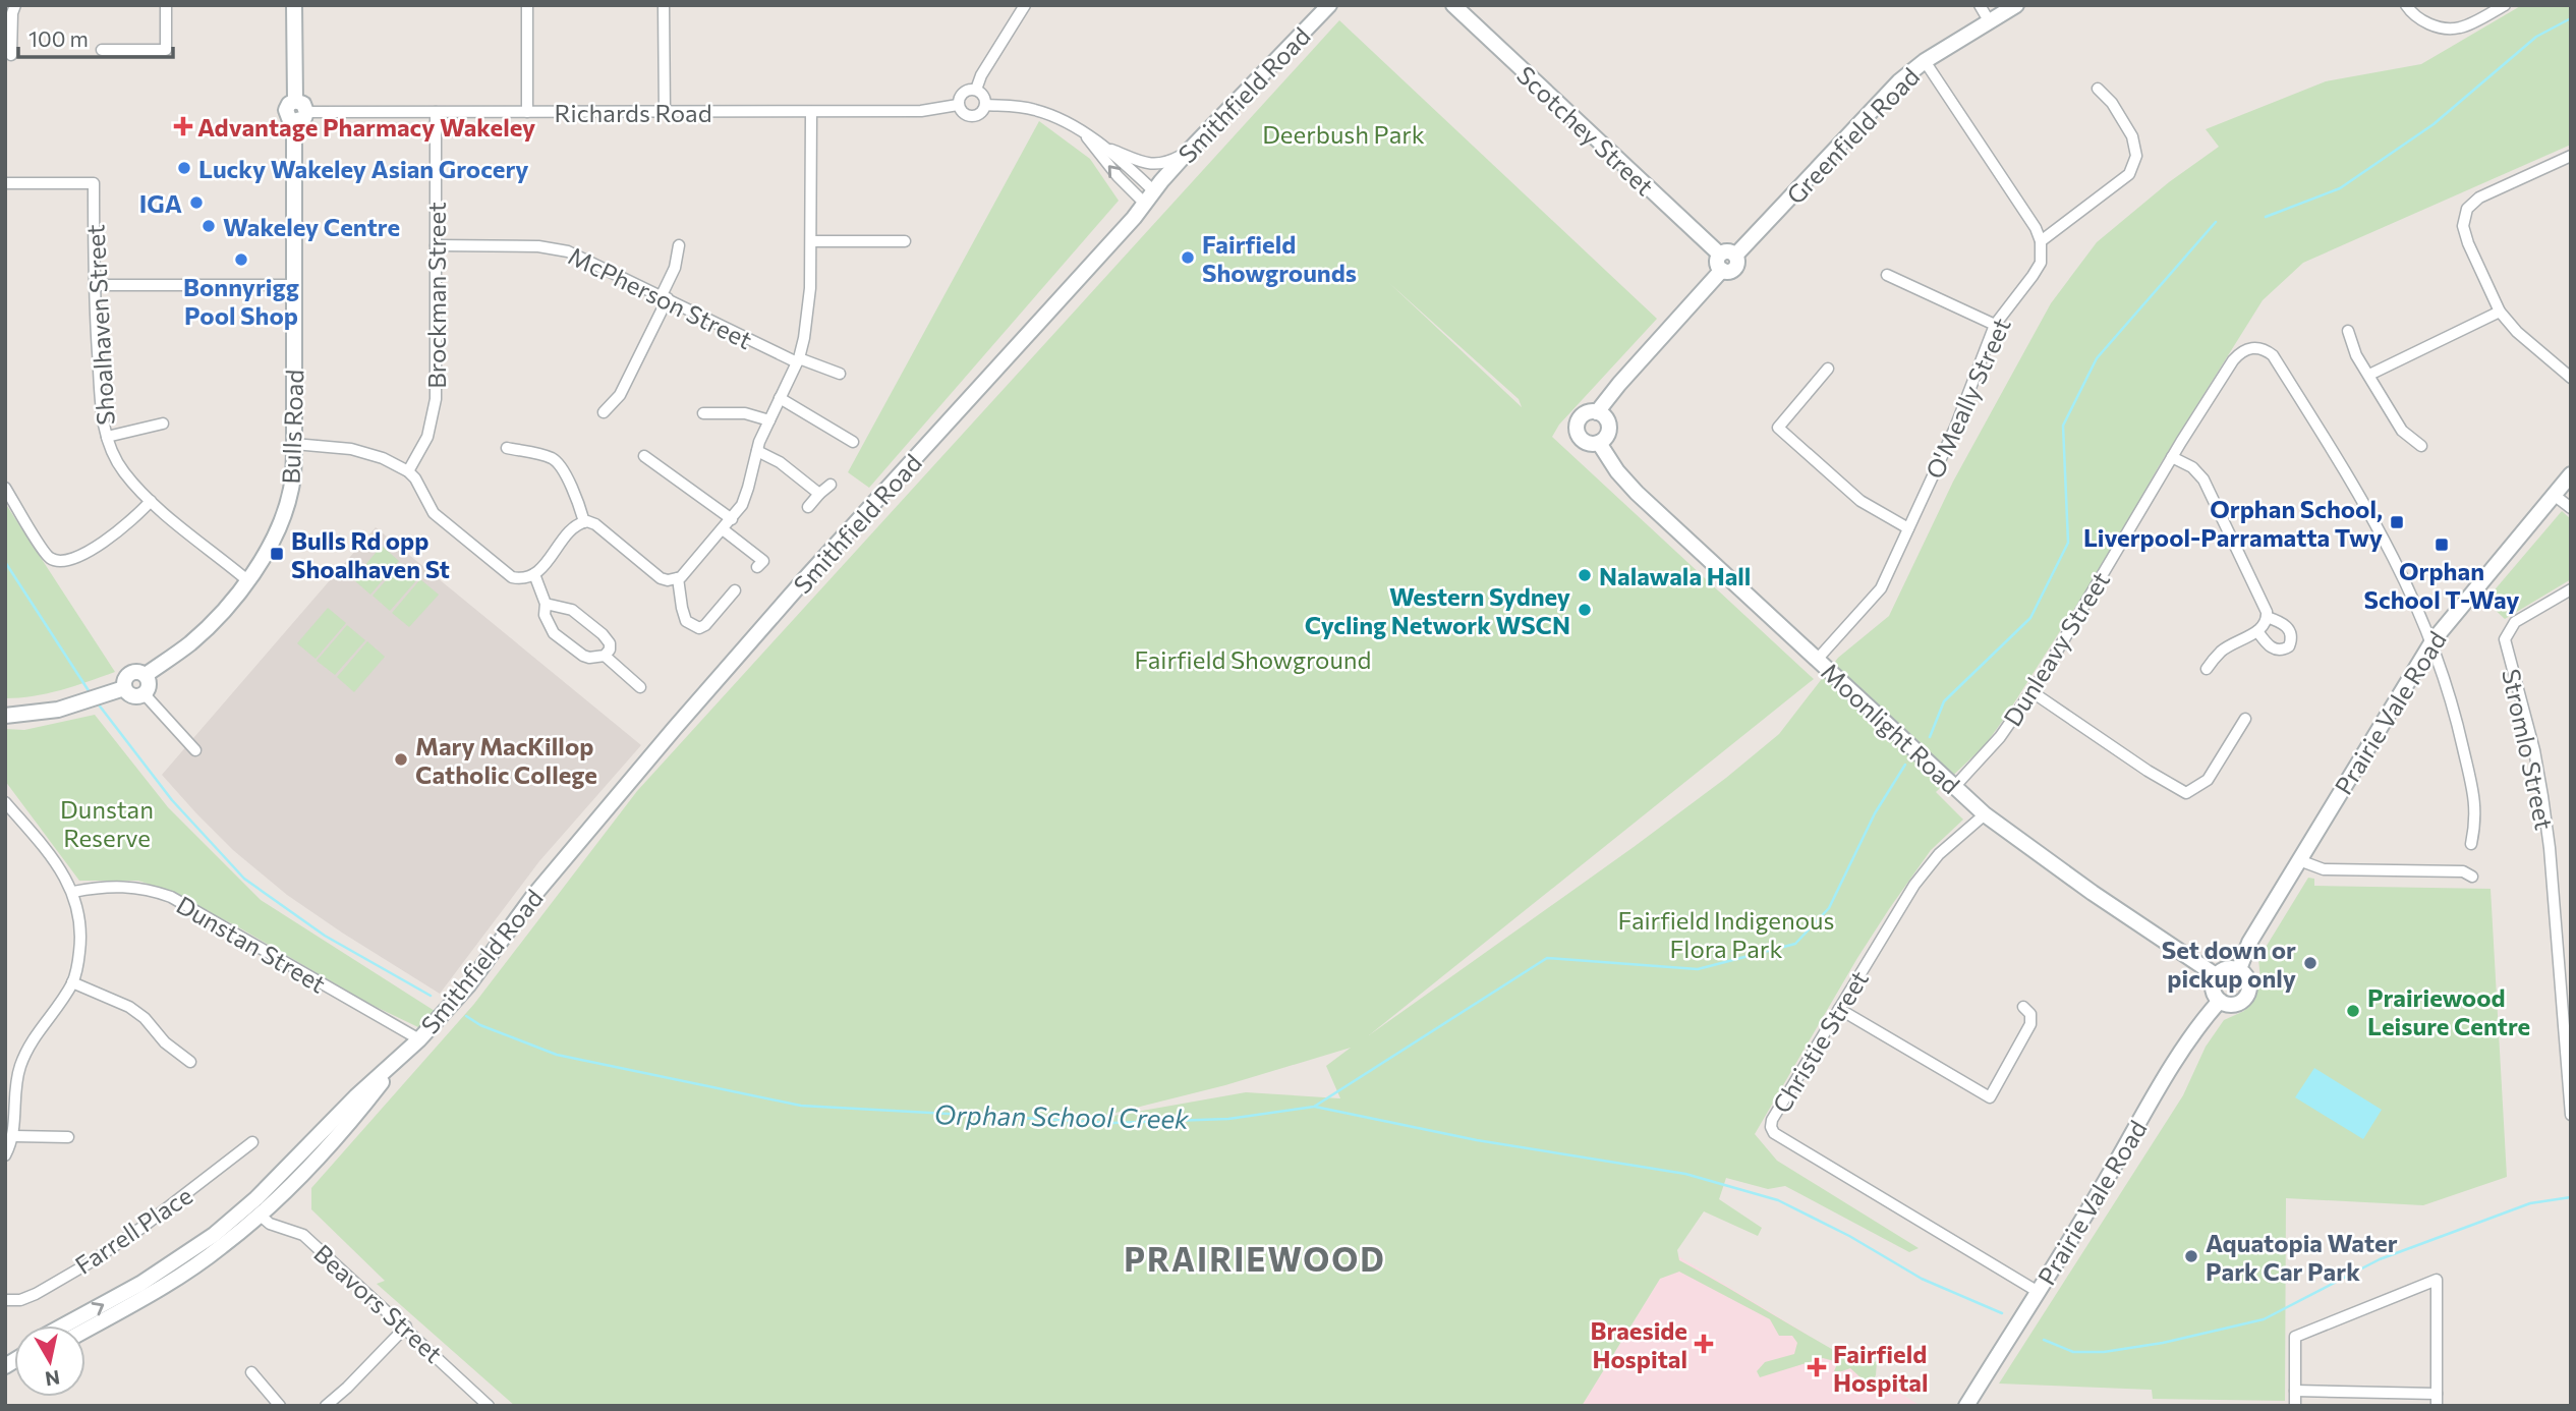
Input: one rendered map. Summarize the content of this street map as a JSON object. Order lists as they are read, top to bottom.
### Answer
{
  "streets": {
    "street": [
      "Smithfield Road",
      "Richards Road",
      "Scotchey Street",
      "Greenfield Road",
      "Brockman Street",
      "McPherson Street",
      "Shoalhaven Street",
      "O'Meally Street",
      "Bulls Road",
      "Dunleavy Street",
      "Prairie Vale Road",
      "Moonlight Road",
      "Stromlo Street",
      "Dunstan Street",
      "Christie Street",
      "Farrell Place",
      "Beavors Street"
    ]
  },
  "crossings": [
    ["Smithfield Road", "Richards Road"],
    ["Smithfield Road", "Dunstan Street"],
    ["Smithfield Road", "Beavors Street"],
    ["Richards Road", "Brockman Street"],
    ["Richards Road", "Bulls Road"],
    ["Scotchey Street", "Greenfield Road"],
    ["Greenfield Road", "Moonlight Road"],
    ["Brockman Street", "McPherson Street"],
    ["Shoalhaven Street", "Bulls Road"],
    ["O'Meally Street", "Moonlight Road"],
    ["Dunleavy Street", "Prairie Vale Road"],
    ["Dunleavy Street", "Moonlight Road"],
    ["Prairie Vale Road", "Moonlight Road"],
    ["Prairie Vale Road", "Christie Street"],
    ["Moonlight Road", "Christie Street"]
  ],
  "districts": ["PRAIRIEWOOD"],
  "water": ["Orphan School Creek"],
  "parks": [
    "Deerbush Park",
    "Fairfield Showground",
    "Dunstan Reserve",
    "Fairfield Indigenous Flora Park"
  ],
  "places": {
    "health": ["Advantage Pharmacy Wakeley", "Braeside Hospital", "Fairfield Hospital"],
    "other": [
      "Lucky Wakeley Asian Grocery",
      "IGA",
      "Wakeley Centre",
      "Fairfield Showgrounds",
      "Bonnyrigg Pool Shop",
      "Nalawala Hall",
      "Western Sydney Cycling Network WSCN",
      "Mary MacKillop Catholic College",
      "Set down or pickup only",
      "Prairiewood Leisure Centre",
      "Aquatopia Water Park Car Park"
    ],
    "transit": ["Orphan School, Liverpool-Parramatta Twy", "Orphan School T-Way", "Bulls Rd opp Shoalhaven St"]
  },
  "scale_bar": "100 m",
  "north": "bottom"
}
